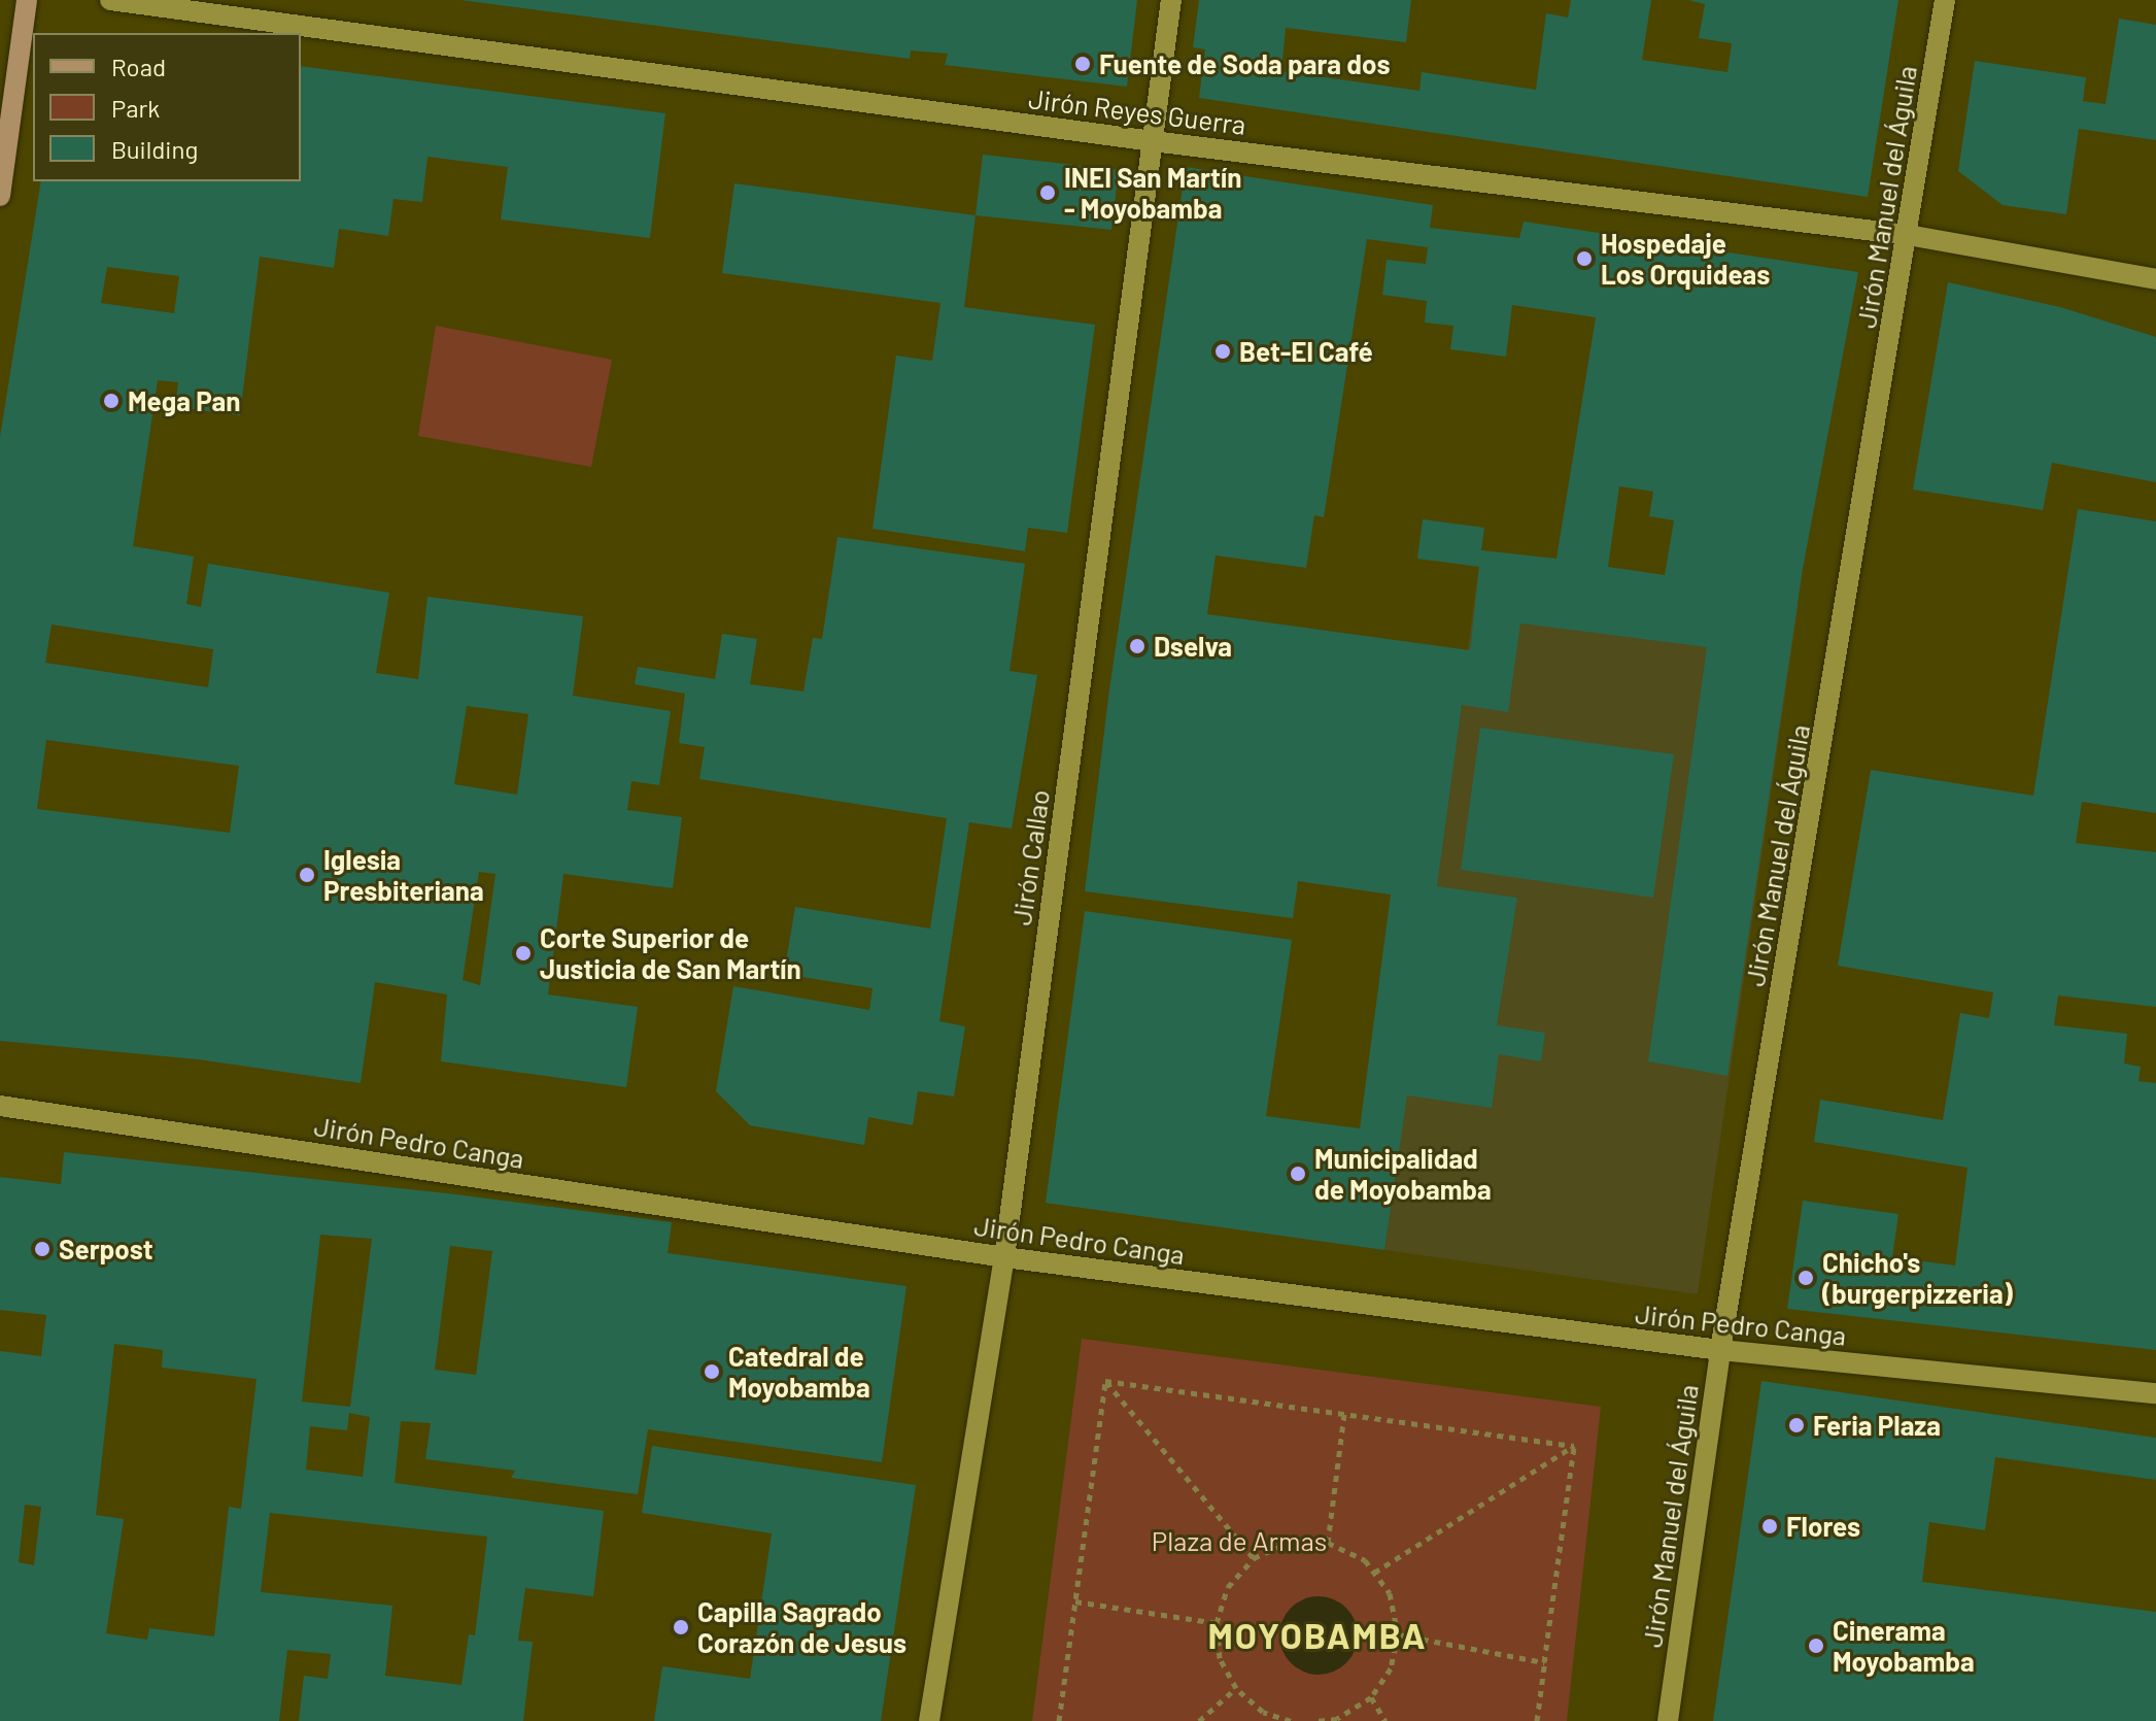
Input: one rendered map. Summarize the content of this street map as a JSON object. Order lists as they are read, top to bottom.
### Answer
{
  "streets": {
    "street": [
      "Jirón Reyes Guerra",
      "Jirón Manuel del Águila",
      "Jirón Callao",
      "Jirón Pedro Canga"
    ]
  },
  "crossings": [
    ["Jirón Reyes Guerra", "Jirón Manuel del Águila"],
    ["Jirón Reyes Guerra", "Jirón Callao"],
    ["Jirón Manuel del Águila", "Jirón Pedro Canga"],
    ["Jirón Callao", "Jirón Pedro Canga"]
  ],
  "districts": ["MOYOBAMBA"],
  "parks": ["Plaza de Armas"],
  "places": [
    "Fuente de Soda para dos",
    "INEI San Martín - Moyobamba",
    "Hospedaje Los Orquideas",
    "Bet-El Café",
    "Mega Pan",
    "Dselva",
    "Iglesia Presbiteriana",
    "Corte Superior de Justicia de San Martín",
    "Municipalidad de Moyobamba",
    "Serpost",
    "Chicho's (burgerpizzeria)",
    "Catedral de Moyobamba",
    "Feria Plaza",
    "Flores",
    "Capilla Sagrado Corazón de Jesus",
    "Cinerama Moyobamba"
  ],
  "legend": ["Road", "Park", "Building"]
}
